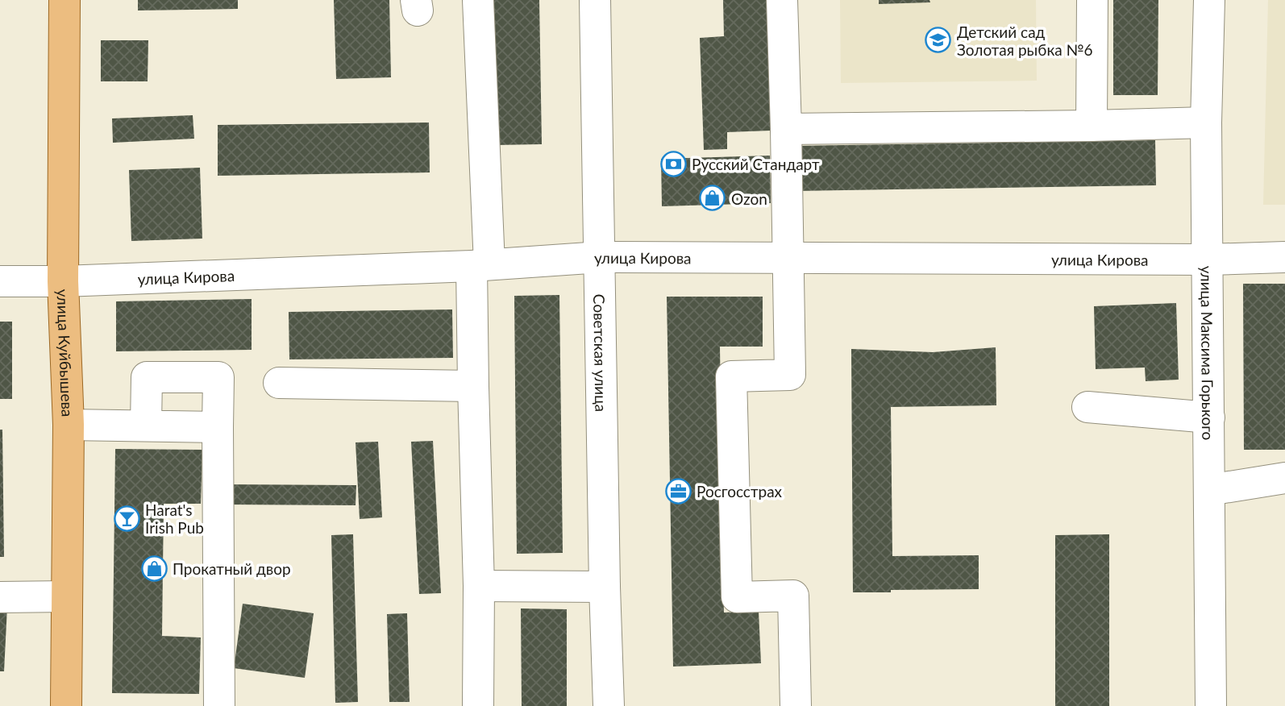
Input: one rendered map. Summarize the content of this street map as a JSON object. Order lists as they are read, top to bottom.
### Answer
{
  "streets": {
    "main road": ["улица Куйбышева"],
    "street": ["улица Кирова", "Советская улица", "улица Максима Горького"]
  },
  "crossings": [
    ["улица Кирова", "улица Куйбышева"],
    ["улица Кирова", "Советская улица"],
    ["улица Кирова", "улица Максима Горького"]
  ],
  "places": {
    "school or university": ["Детский сад Золотая рыбка №6"],
    "bank": ["Русский Стандарт"],
    "shop": ["Ozon", "Прокатный двор"],
    "office": ["Росгосстрах"],
    "bar": ["Harat's Irish Pub"]
  }
}
